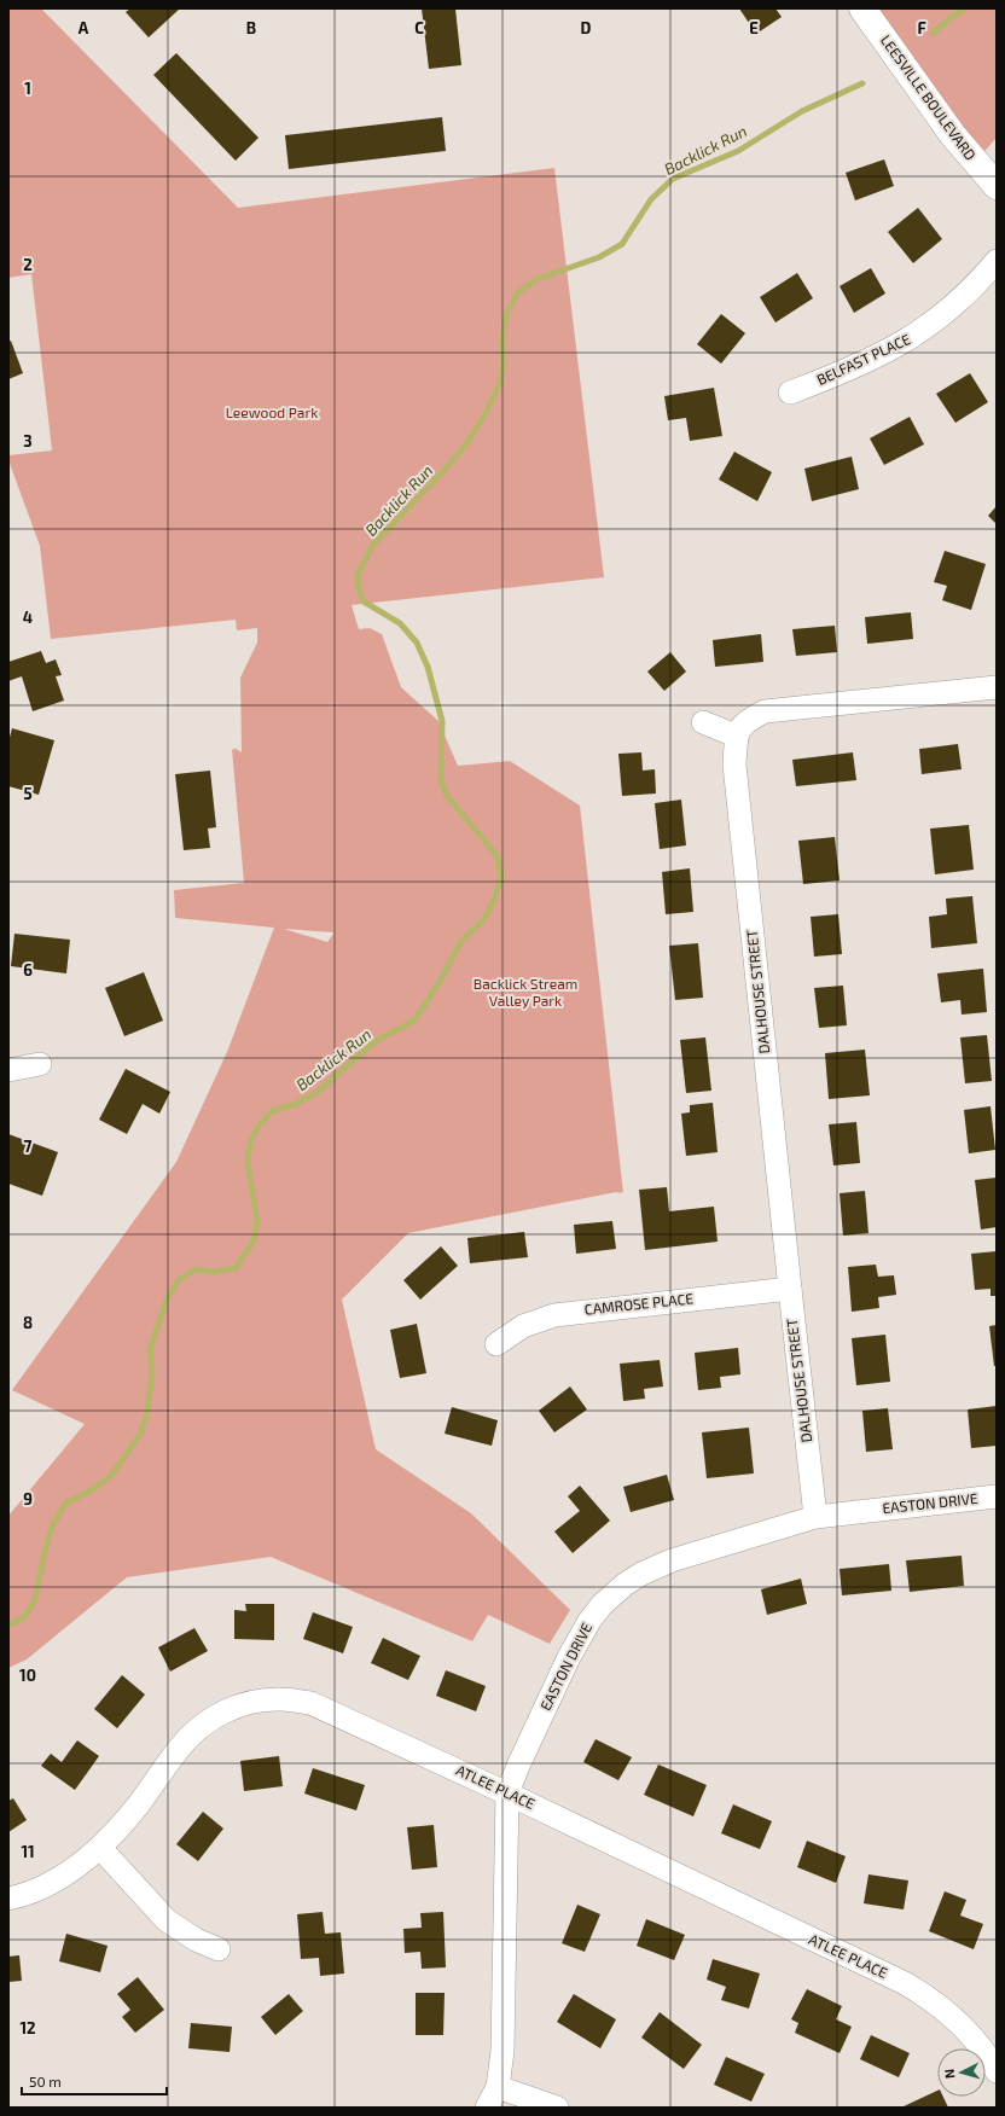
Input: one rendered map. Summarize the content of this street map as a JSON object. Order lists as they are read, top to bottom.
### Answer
{
  "streets": {
    "street": [
      "LEESVILLE BOULEVARD",
      "BELFAST PLACE",
      "DALHOUSE STREET",
      "CAMROSE PLACE",
      "EASTON DRIVE",
      "ATLEE PLACE"
    ]
  },
  "crossings": [
    ["DALHOUSE STREET", "CAMROSE PLACE"],
    ["DALHOUSE STREET", "EASTON DRIVE"],
    ["EASTON DRIVE", "ATLEE PLACE"]
  ],
  "water": ["Backlick Run"],
  "parks": ["Leewood Park", "Backlick Stream Valley Park"],
  "scale_bar": "50 m",
  "north": "left",
  "grid": {
    "columns": [
      "A",
      "B",
      "C",
      "D",
      "E",
      "F"
    ],
    "rows": [
      "1",
      "2",
      "3",
      "4",
      "5",
      "6",
      "7",
      "8",
      "9",
      "10",
      "11",
      "12"
    ]
  }
}
